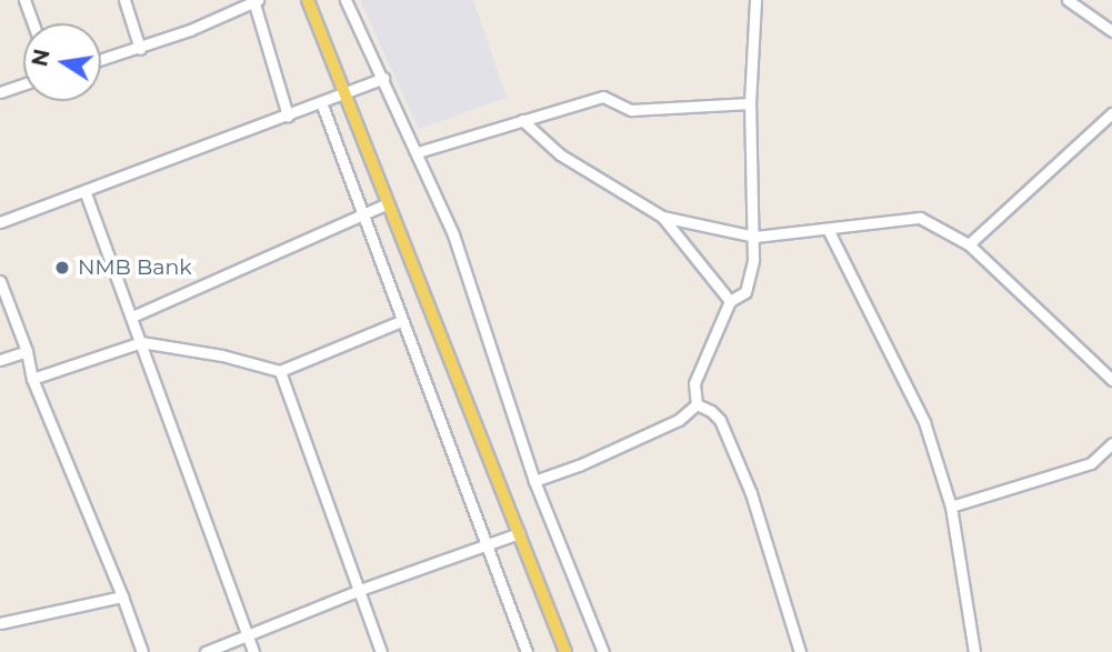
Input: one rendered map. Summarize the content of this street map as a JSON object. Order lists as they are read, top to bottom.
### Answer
{
  "places": ["NMB Bank"],
  "north": "left"
}
